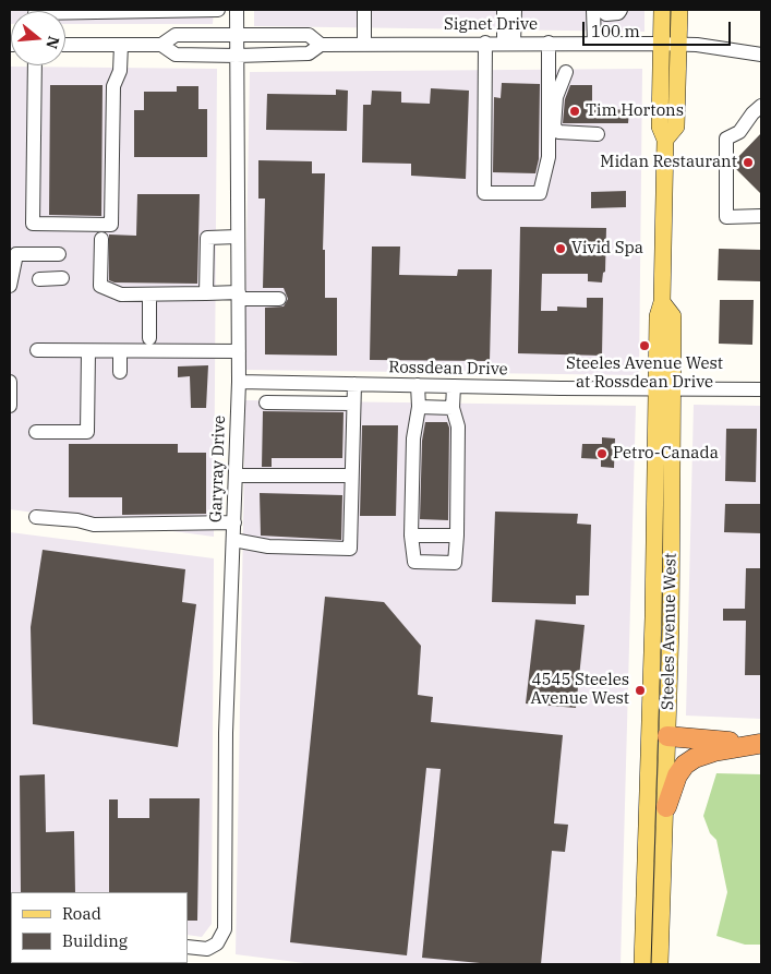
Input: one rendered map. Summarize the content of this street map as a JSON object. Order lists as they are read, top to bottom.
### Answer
{
  "streets": {
    "main road": ["Steeles Avenue West"],
    "street": ["Signet Drive", "Rossdean Drive", "Garyray Drive"]
  },
  "crossings": [
    ["Signet Drive", "Garyray Drive"],
    ["Signet Drive", "Steeles Avenue West"],
    ["Rossdean Drive", "Garyray Drive"],
    ["Rossdean Drive", "Steeles Avenue West"]
  ],
  "places": [
    "Tim Hortons",
    "Midan Restaurant",
    "Vivid Spa",
    "Steeles Avenue West at Rossdean Drive",
    "Petro-Canada",
    "4545 Steeles Avenue West"
  ],
  "legend": ["Road", "Building"],
  "scale_bar": "100 m",
  "north": "right"
}
